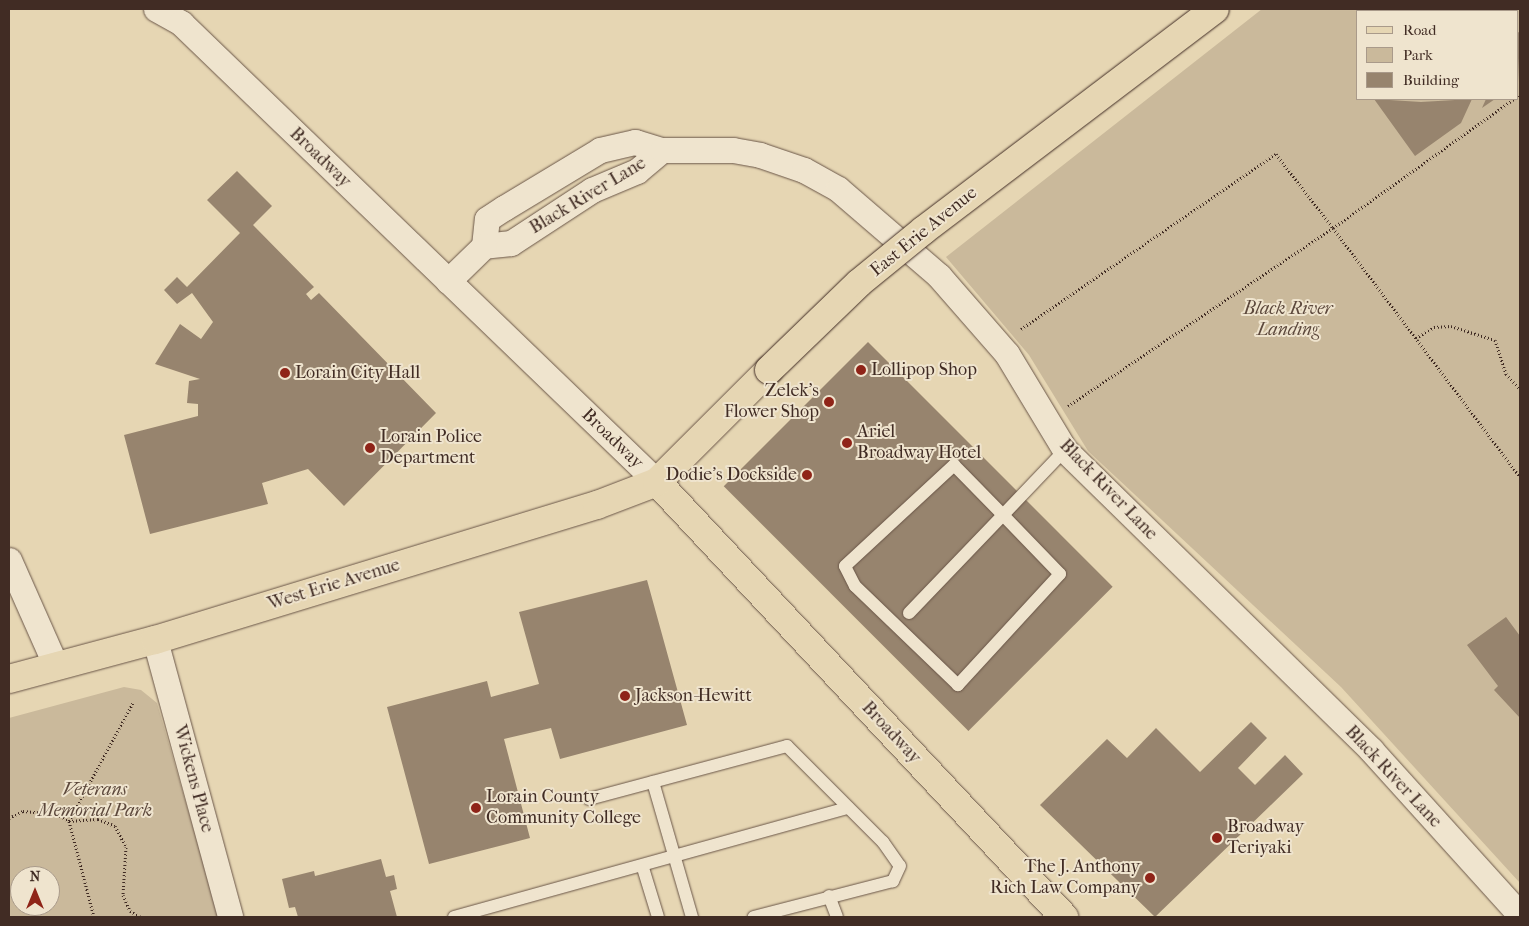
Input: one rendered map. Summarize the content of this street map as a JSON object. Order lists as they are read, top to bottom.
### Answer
{
  "streets": {
    "main road": ["Broadway", "East Erie Avenue", "West Erie Avenue"],
    "street": ["Black River Lane", "Wickens Place"]
  },
  "crossings": [
    ["Broadway", "East Erie Avenue"],
    ["Broadway", "West Erie Avenue"],
    ["East Erie Avenue", "West Erie Avenue"],
    ["West Erie Avenue", "Wickens Place"]
  ],
  "parks": ["Black River Landing", "Veterans Memorial Park"],
  "places": [
    "Lollipop Shop",
    "Lorain City Hall",
    "Zelek's Flower Shop",
    "Ariel Broadway Hotel",
    "Lorain Police Department",
    "Dodie's Dockside",
    "Jackson-Hewitt",
    "Lorain County Community College",
    "Broadway Teriyaki",
    "The J. Anthony Rich Law Company"
  ],
  "legend": ["Road", "Park", "Building"],
  "north": "top"
}
